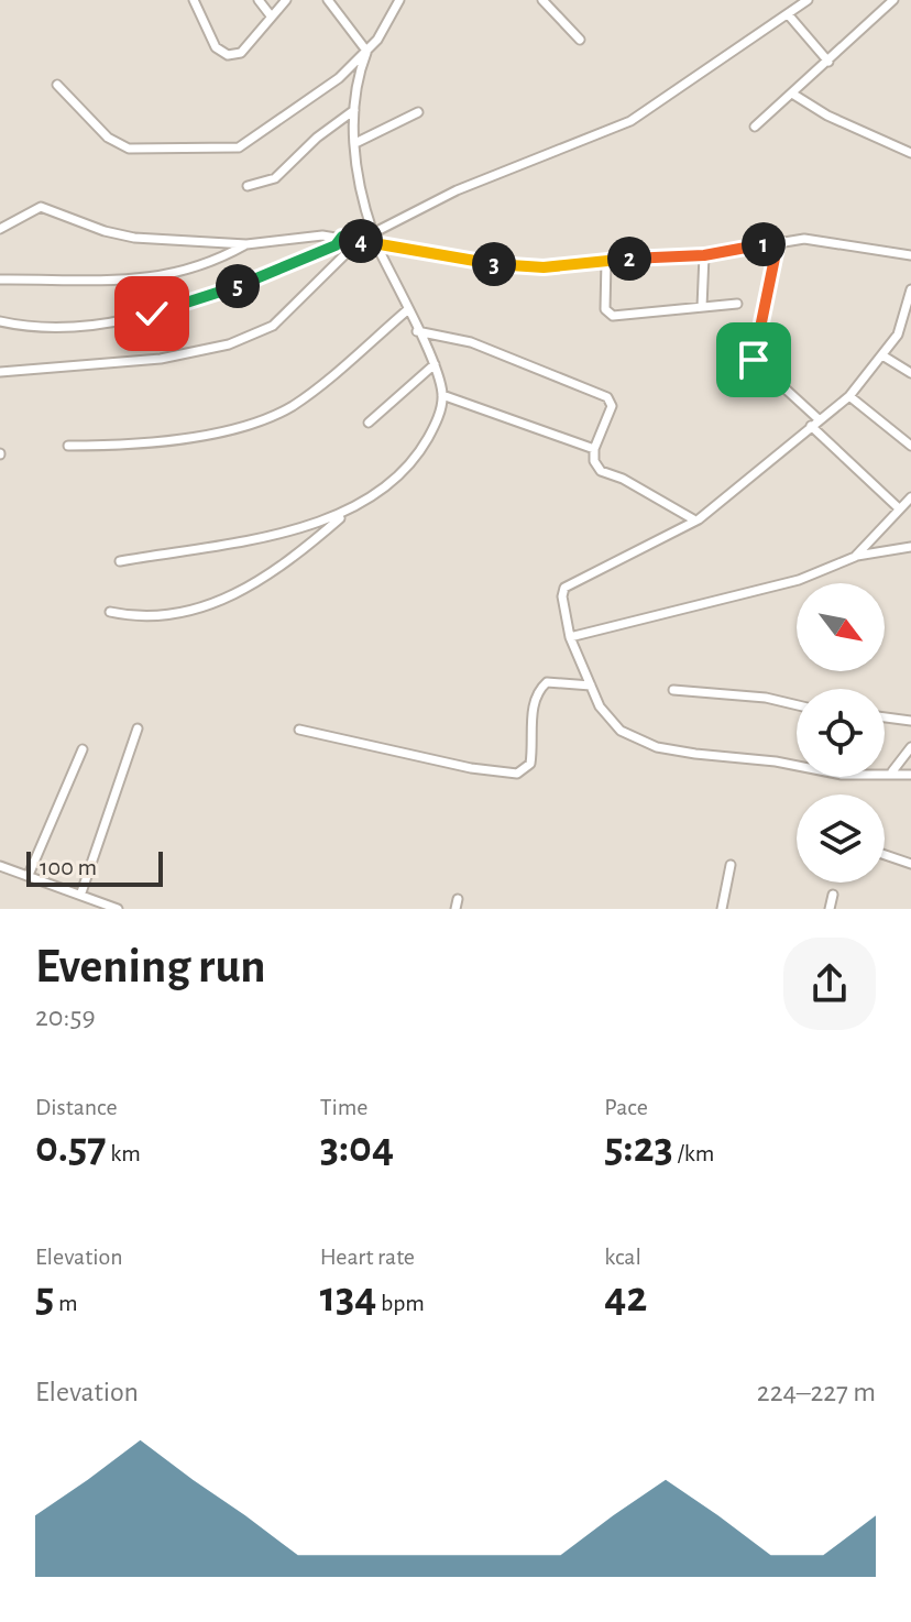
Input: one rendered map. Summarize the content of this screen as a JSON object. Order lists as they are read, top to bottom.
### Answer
{
  "scale_bar": "100 m",
  "north": "bottom right",
  "page": {
    "pins": [
      "4",
      "1",
      "2",
      "3",
      "5"
    ],
    "scale": "100 m",
    "heading": ["Evening run", "20:59"],
    "stats": [
      ["Distance", "0.57 km"],
      ["Time", "3:04"],
      ["Pace", "5:23 /km"],
      ["Elevation", "5 m"],
      ["Heart rate", "134 bpm"],
      ["kcal", "42"]
    ],
    "chart": ["Elevation", "224–227 m"]
  }
}
